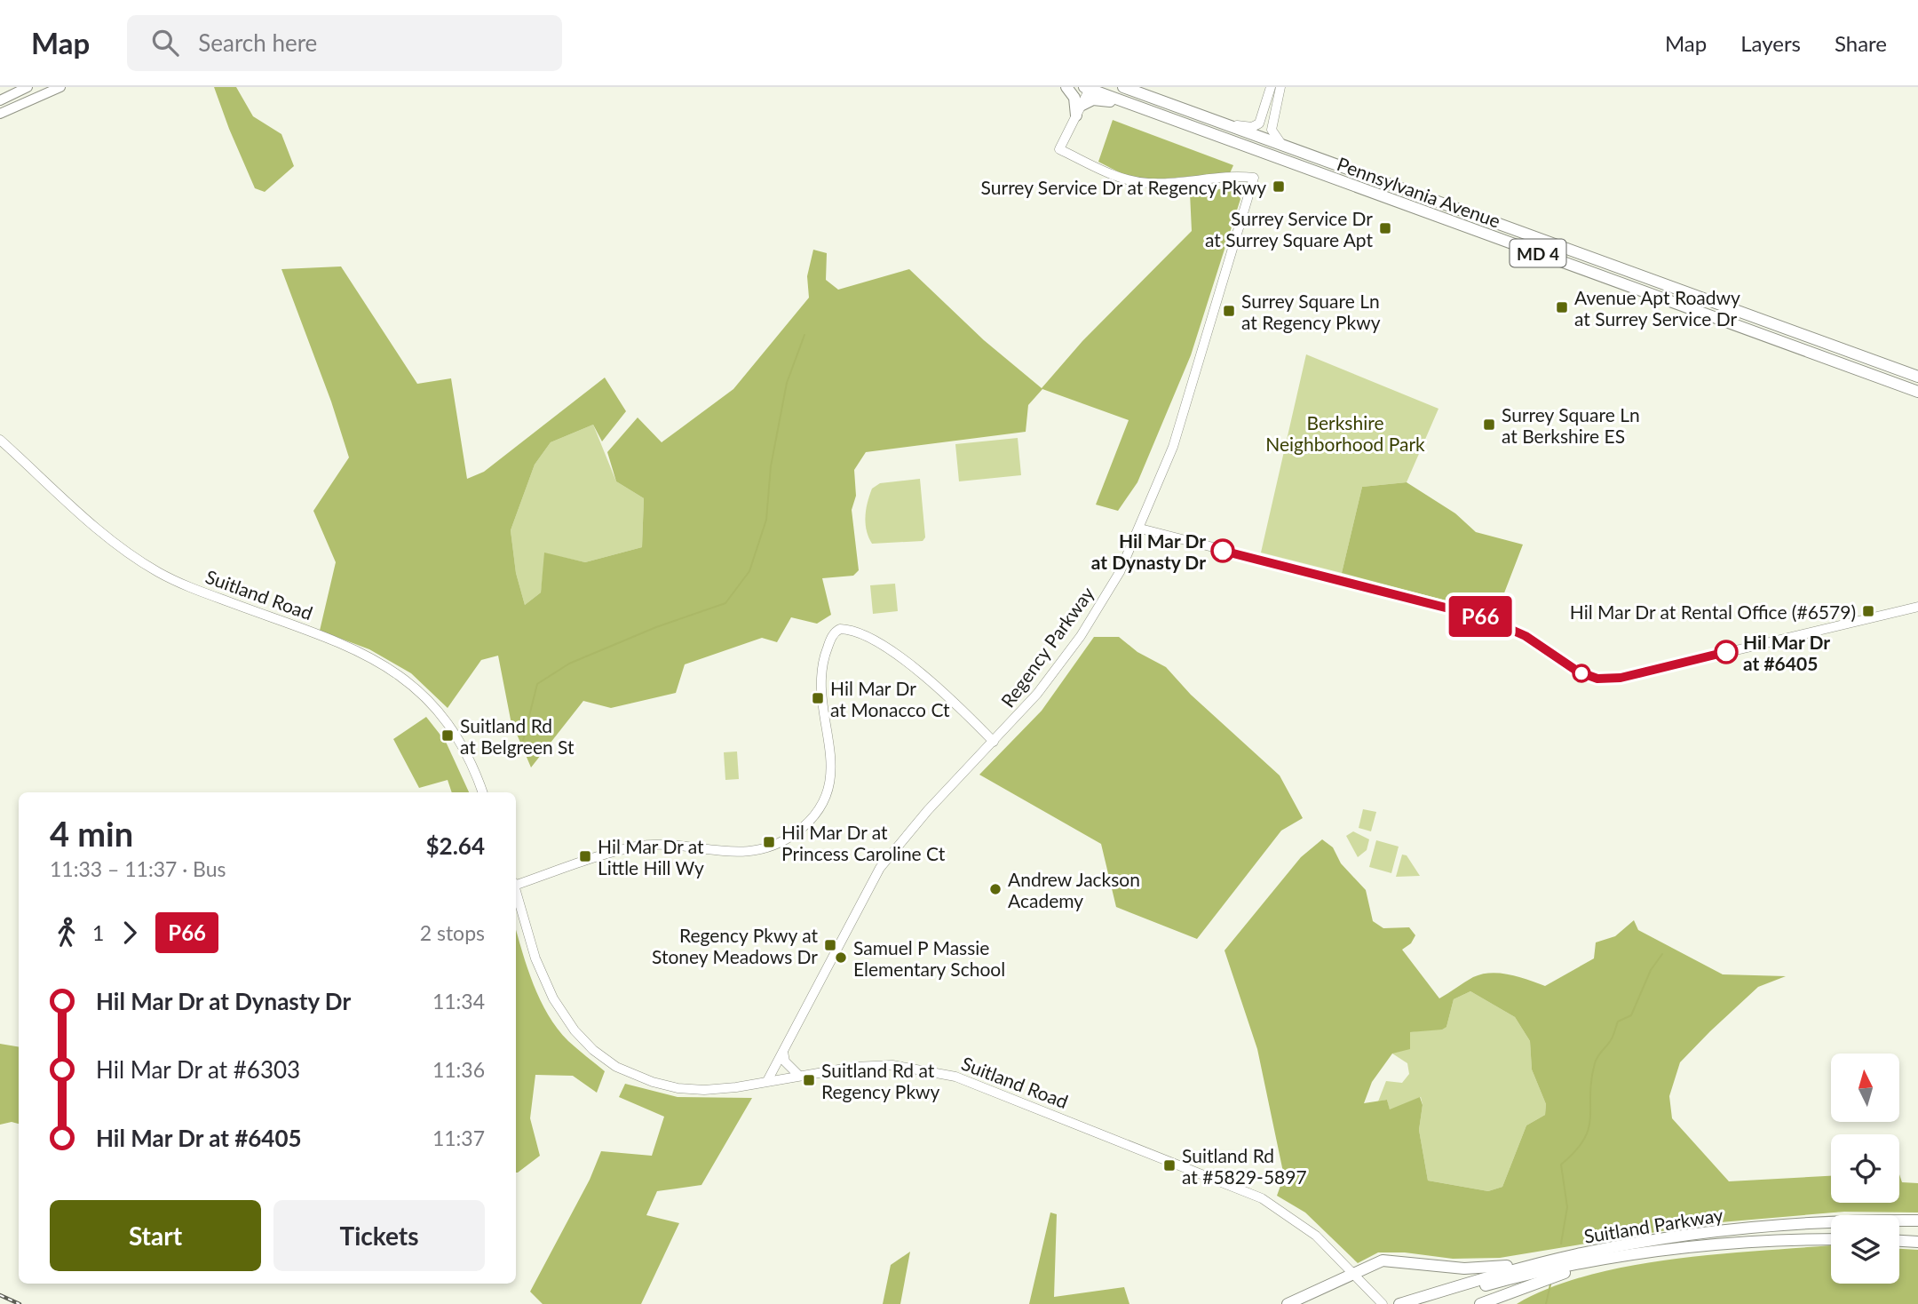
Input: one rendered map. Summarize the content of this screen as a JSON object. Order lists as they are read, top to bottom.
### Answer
{
  "streets": {
    "highway": ["Pennsylvania Avenue", "MD 4", "Suitland Parkway"],
    "street": ["Suitland Road", "Regency Parkway"]
  },
  "crossings": [
    ["Suitland Road", "Regency Parkway"]
  ],
  "parks": ["Berkshire Neighborhood Park"],
  "places": {
    "transit": [
      "Surrey Service Dr at Regency Pkwy",
      "Surrey Service Dr at Surrey Square Apt",
      "Avenue Apt Roadwy at Surrey Service Dr",
      "Surrey Square Ln at Regency Pkwy",
      "Surrey Square Ln at Berkshire ES",
      "Hil Mar Dr at Rental Office (#6579)",
      "Hil Mar Dr at Monacco Ct",
      "Suitland Rd at Belgreen St",
      "Hil Mar Dr at Princess Caroline Ct",
      "Hil Mar Dr at Little Hill Wy",
      "Regency Pkwy at Stoney Meadows Dr",
      "Suitland Rd at Regency Pkwy",
      "Suitland Rd at #5829-5897"
    ],
    "other": [
      "Hil Mar Dr at Dynasty Dr",
      "Hil Mar Dr at #6405",
      "Andrew Jackson Academy",
      "Samuel P Massie Elementary School"
    ]
  },
  "lines": ["bus line P66"],
  "north": "top",
  "page": {
    "header": "Map",
    "search": "Search here",
    "nav": ["Map", "Layers", "Share"],
    "on_map": "P66",
    "heading": ["4 min", "11:33 – 11:37 · Bus", "$2.64"],
    "legs": ["1", "P66", "2 stops"],
    "list": [
      {
        "name": "Hil Mar Dr at Dynasty Dr",
        "value": "11:34"
      },
      {
        "name": "Hil Mar Dr at #6303",
        "value": "11:36"
      },
      {
        "name": "Hil Mar Dr at #6405",
        "value": "11:37"
      }
    ],
    "buttons": ["Start", "Tickets"]
  }
}
